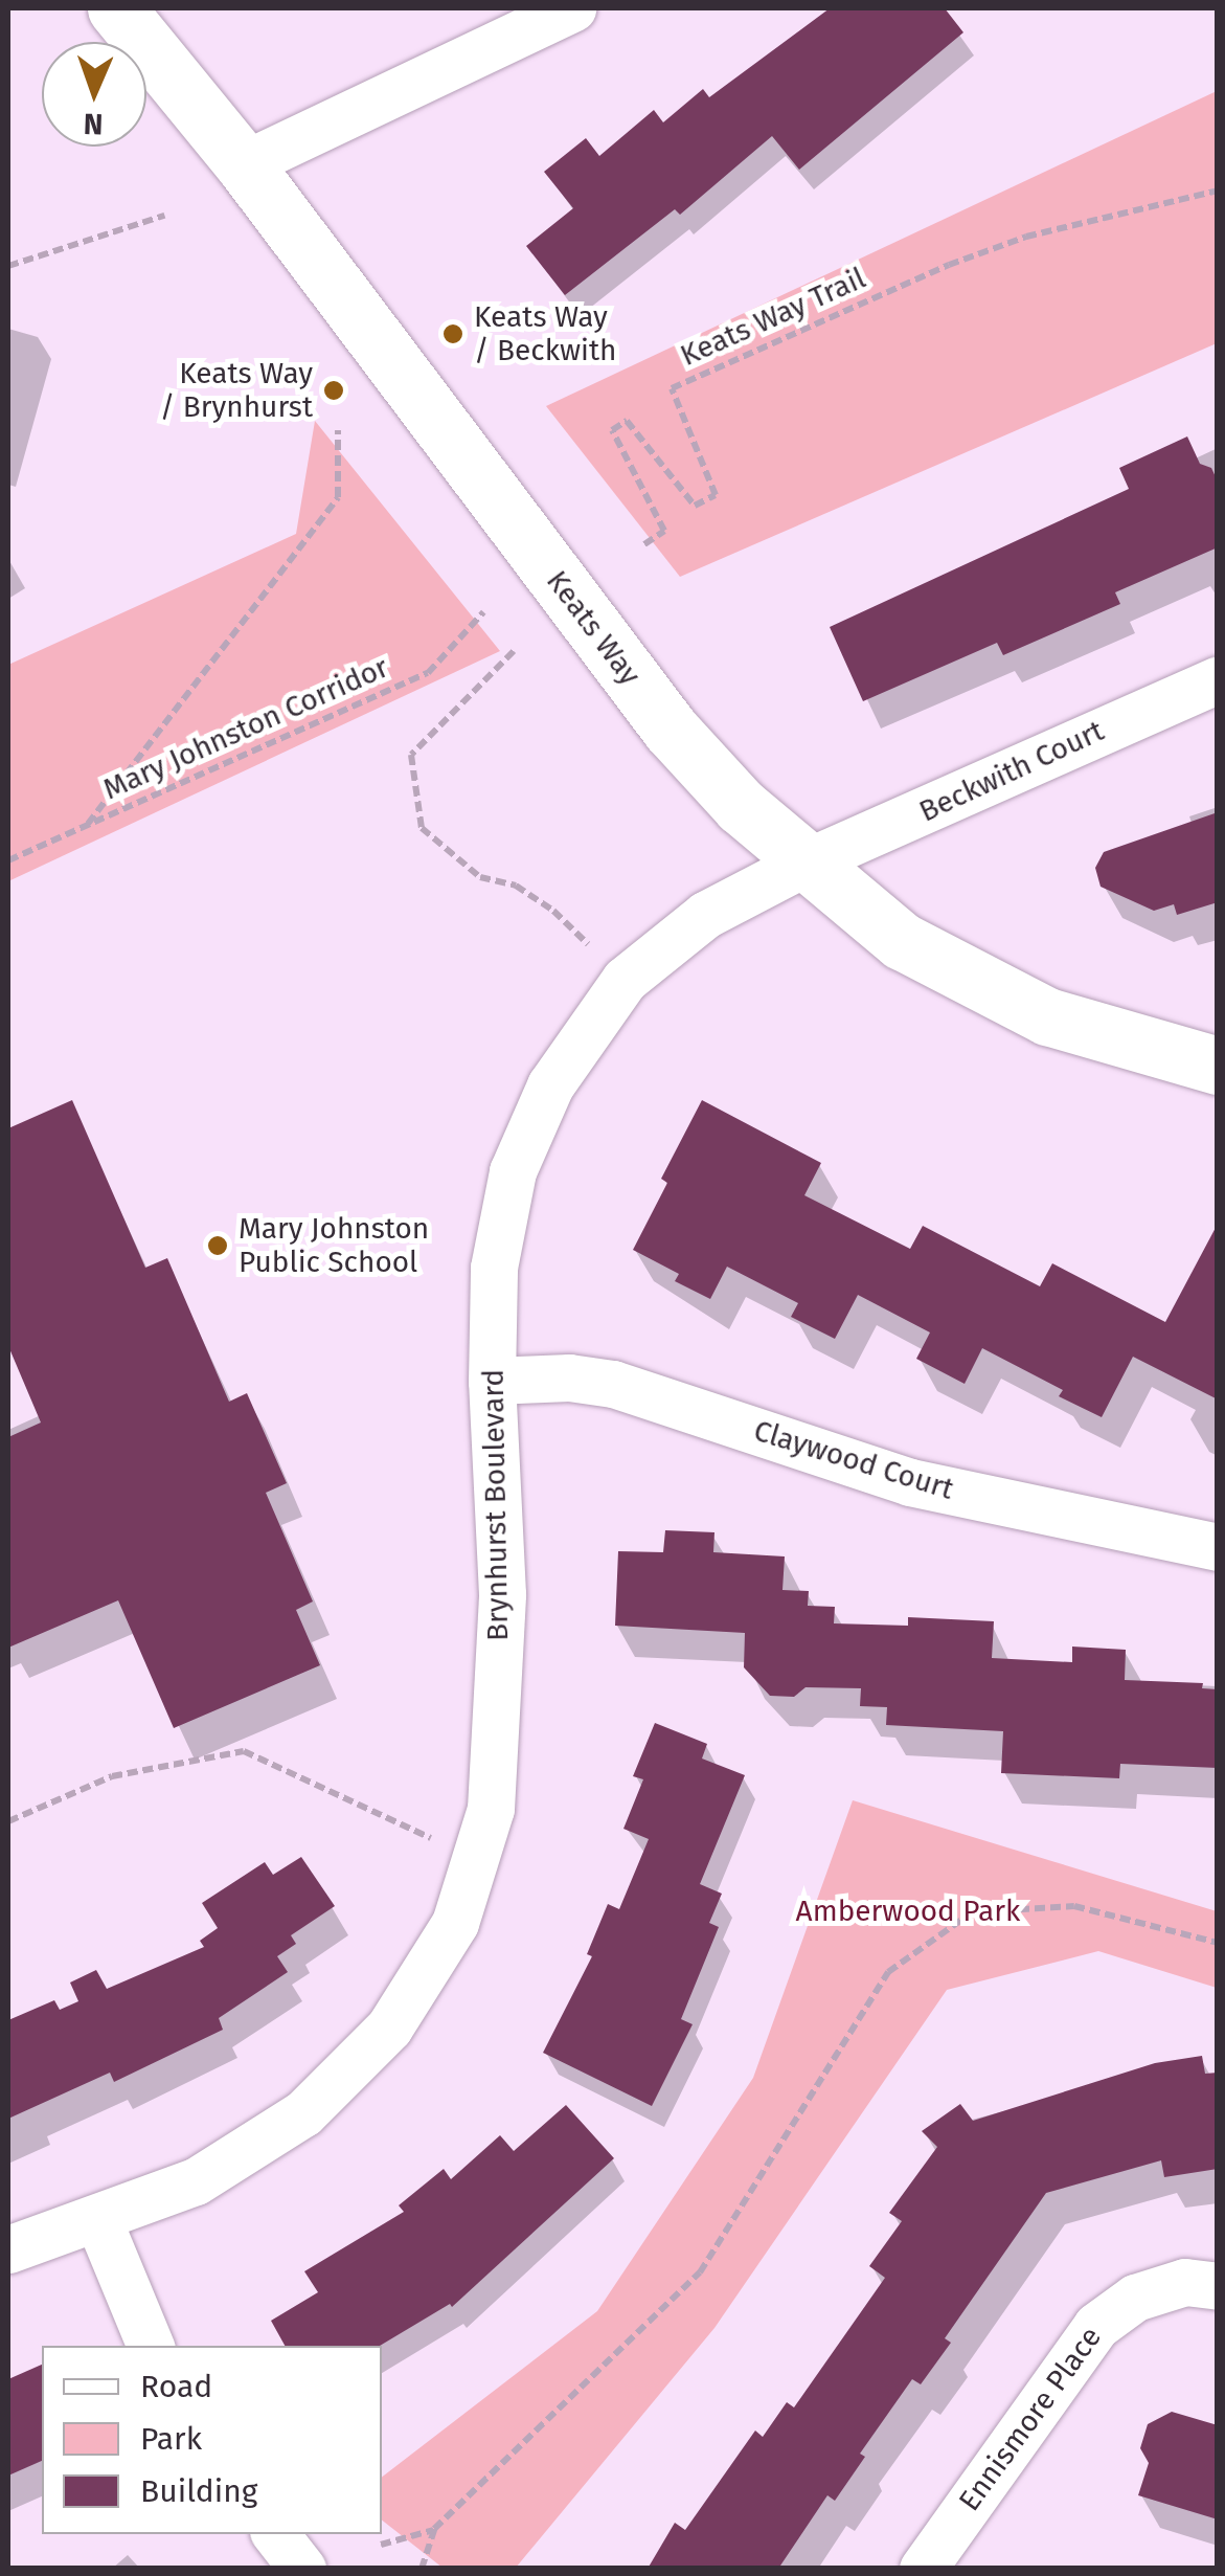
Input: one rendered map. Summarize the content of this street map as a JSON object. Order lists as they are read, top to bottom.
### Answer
{
  "streets": {
    "street": [
      "Keats Way",
      "Beckwith Court",
      "Claywood Court",
      "Brynhurst Boulevard",
      "Ennismore Place"
    ],
    "path": ["Keats Way Trail", "Mary Johnston Corridor"]
  },
  "crossings": [
    ["Keats Way", "Beckwith Court"],
    ["Keats Way", "Brynhurst Boulevard"],
    ["Beckwith Court", "Brynhurst Boulevard"],
    ["Claywood Court", "Brynhurst Boulevard"]
  ],
  "parks": ["Amberwood Park"],
  "places": ["Keats Way / Beckwith", "Keats Way / Brynhurst", "Mary Johnston Public School"],
  "legend": ["Road", "Park", "Building"],
  "north": "bottom"
}
